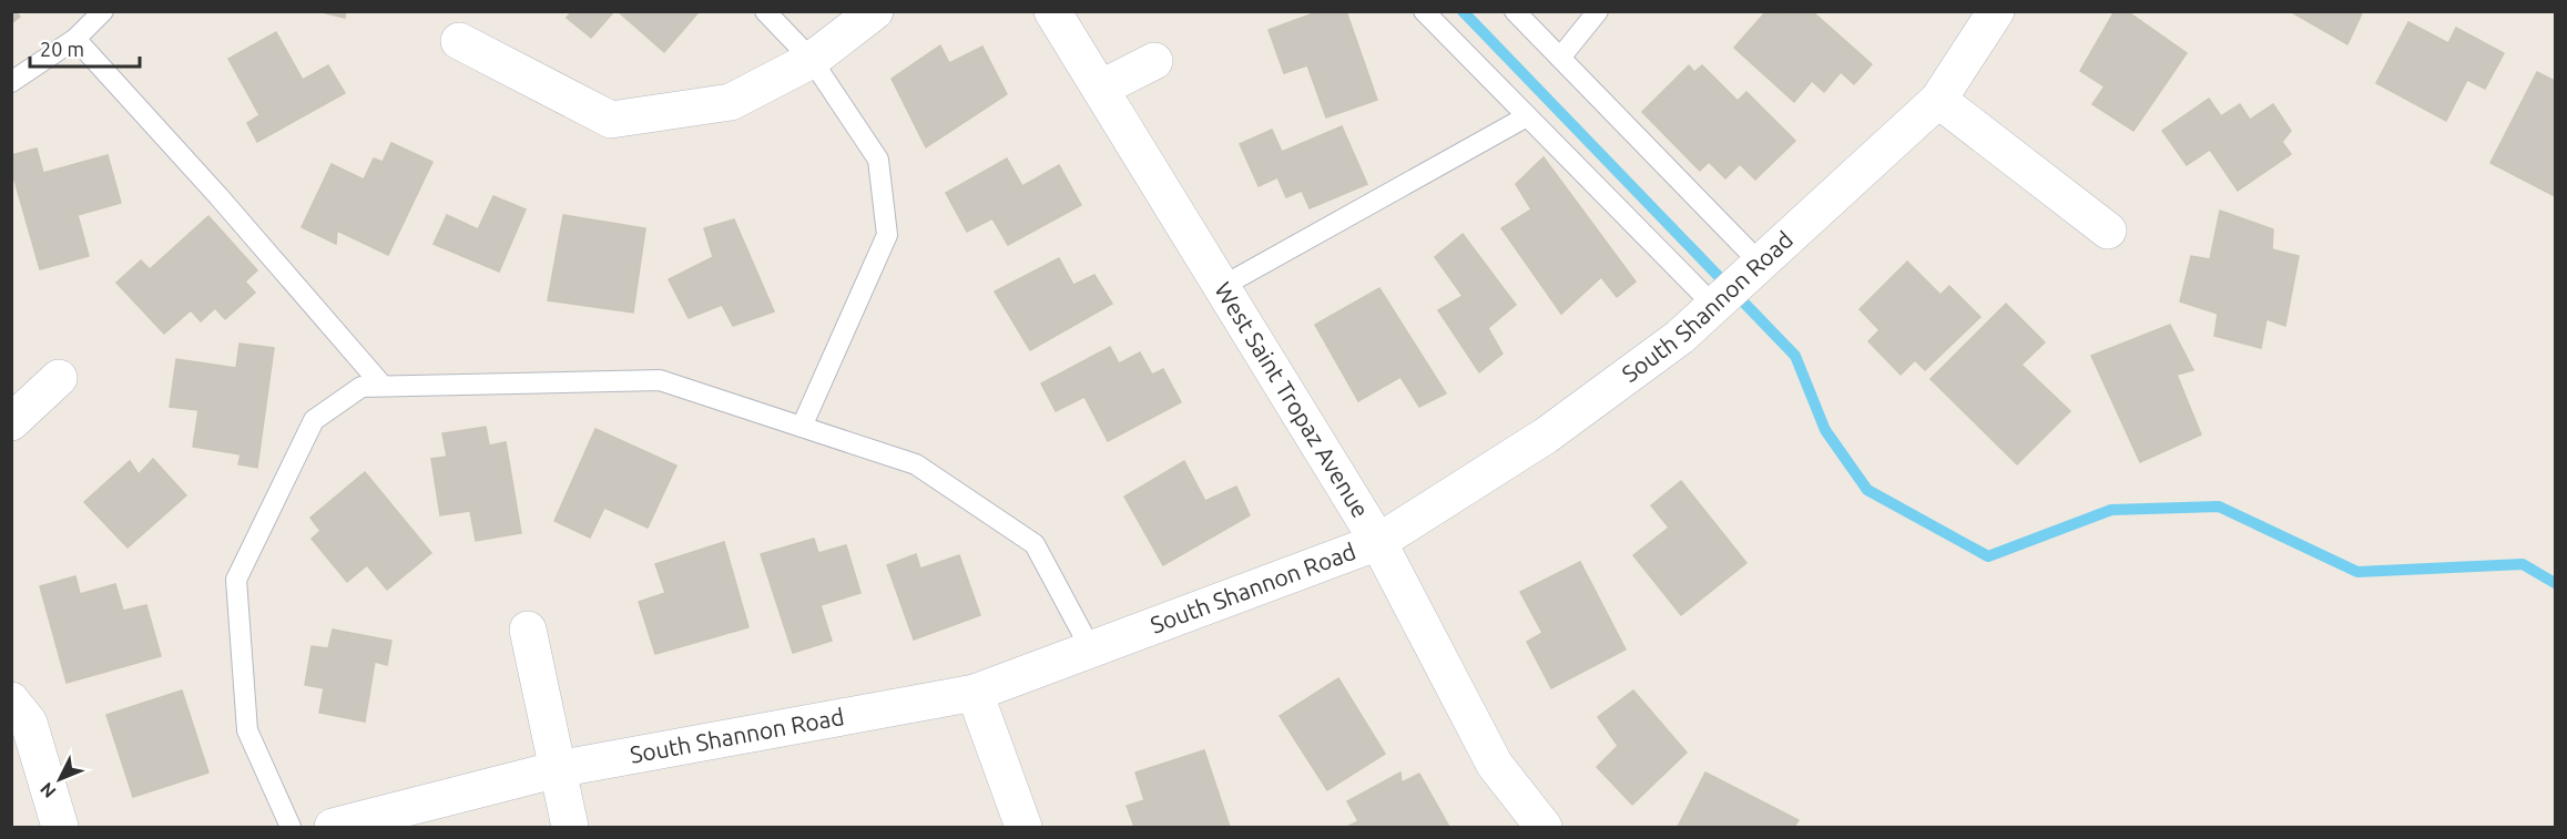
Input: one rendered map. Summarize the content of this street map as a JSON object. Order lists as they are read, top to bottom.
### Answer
{
  "streets": {
    "street": ["South Shannon Road", "West Saint Tropaz Avenue"]
  },
  "crossings": [
    ["South Shannon Road", "West Saint Tropaz Avenue"]
  ],
  "scale_bar": "20 m",
  "north": "bottom left"
}
